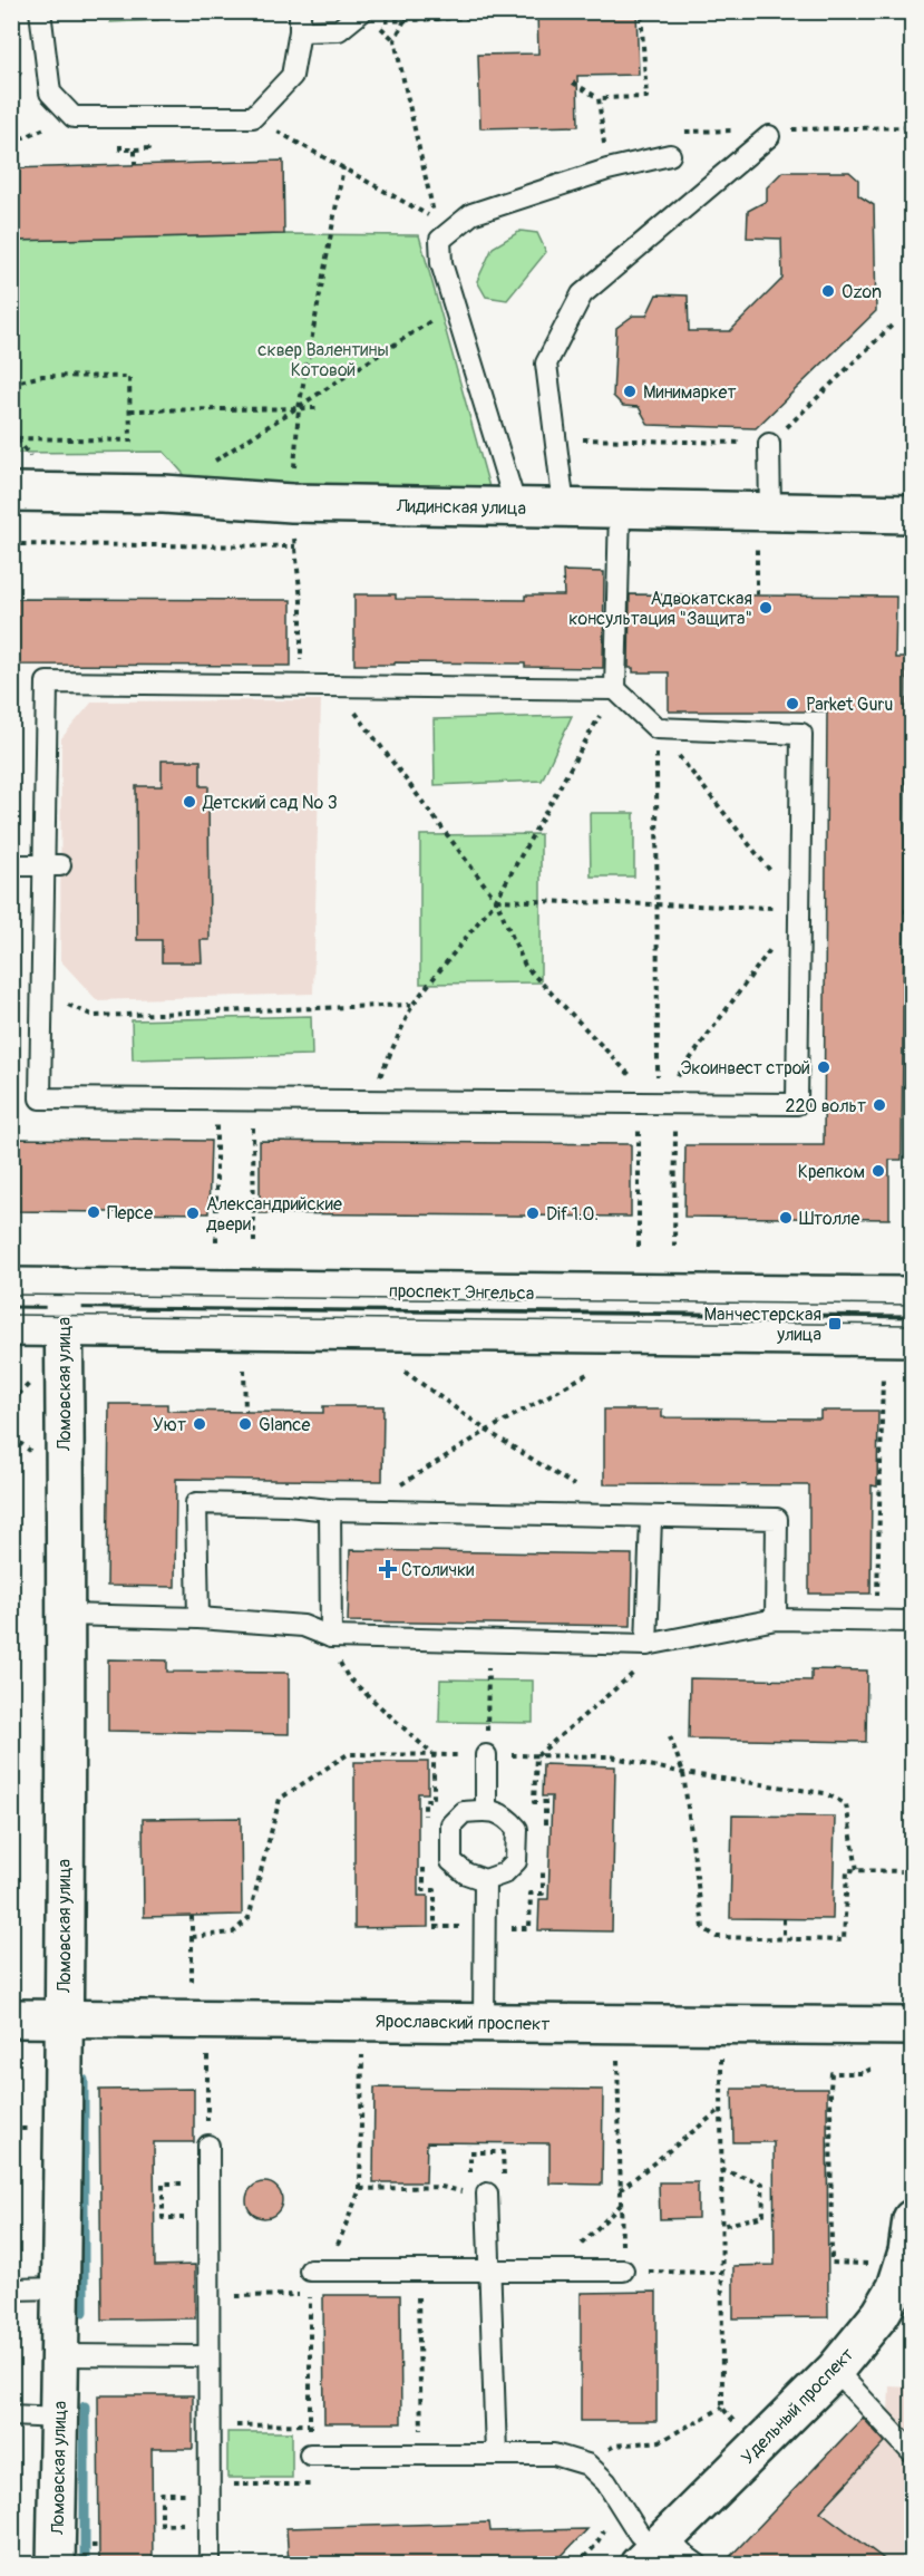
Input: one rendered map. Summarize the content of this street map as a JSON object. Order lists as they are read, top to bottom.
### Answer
{
  "streets": {
    "street": [
      "Лидинская улица",
      "проспект Энгельса",
      "Ломовская улица",
      "Ярославский проспект",
      "Удельный проспект"
    ]
  },
  "crossings": [
    ["проспект Энгельса", "Ломовская улица"],
    ["Ломовская улица", "Ярославский проспект"]
  ],
  "parks": ["сквер Валентины Котовой"],
  "places": {
    "other": [
      "Ozon",
      "Минимаркет",
      "Адвокатская консультация \"Защита\"",
      "Parket Guru",
      "Детский сад № 3",
      "Экоинвест строй",
      "220 вольт",
      "Крепком",
      "Персе",
      "Александрийские двери",
      "Dif 1.0.",
      "Штолле",
      "Уют",
      "Glance"
    ],
    "transit": ["Манчестерская улица"],
    "health": ["Столички"]
  }
}
